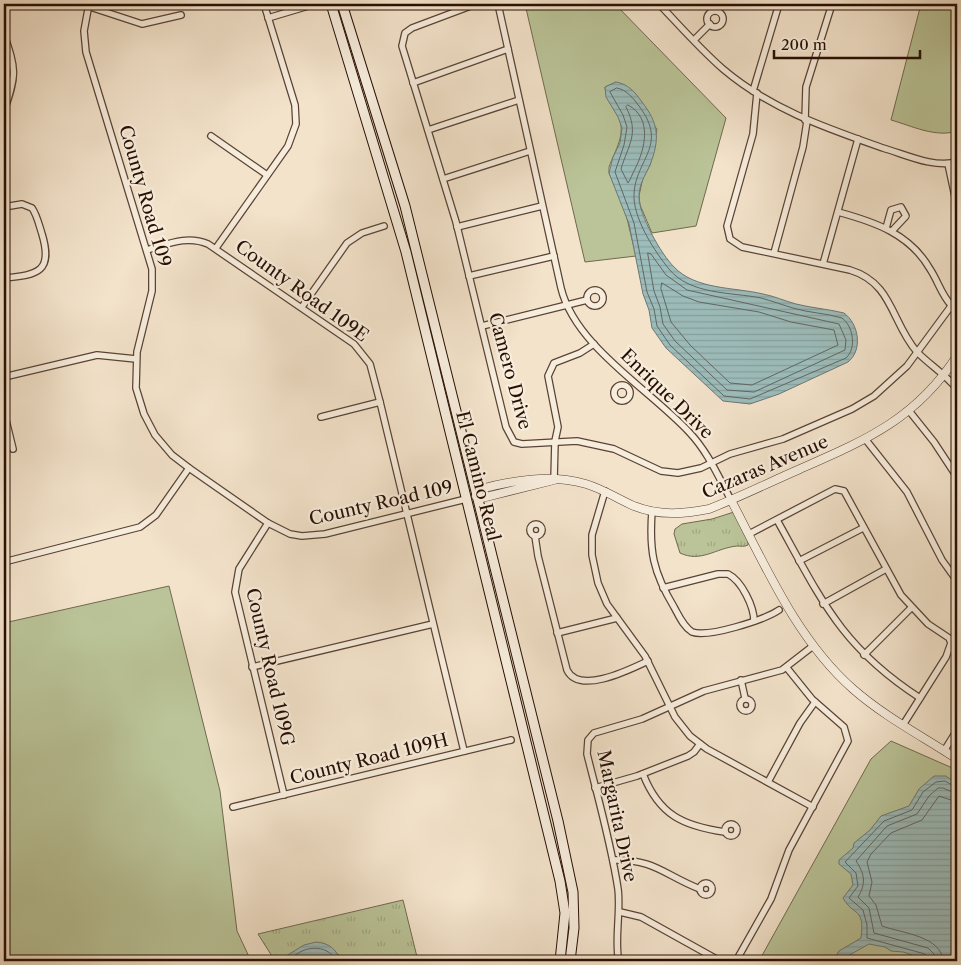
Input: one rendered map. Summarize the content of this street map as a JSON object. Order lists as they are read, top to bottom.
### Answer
{
  "streets": {
    "main road": ["El Camino Real"],
    "street": [
      "County Road 109",
      "County Road 109E",
      "Camero Drive",
      "Enrique Drive",
      "Cazaras Avenue",
      "County Road 109G",
      "County Road 109H",
      "Margarita Drive"
    ]
  },
  "crossings": [
    ["County Road 109", "County Road 109E"],
    ["County Road 109", "El Camino Real"],
    ["County Road 109", "County Road 109G"],
    ["County Road 109E", "County Road 109H"],
    ["Camero Drive", "Enrique Drive"],
    ["Enrique Drive", "Cazaras Avenue"],
    ["Enrique Drive", "Margarita Drive"],
    ["Cazaras Avenue", "El Camino Real"],
    ["County Road 109G", "County Road 109H"]
  ],
  "scale_bar": "200 m"
}
